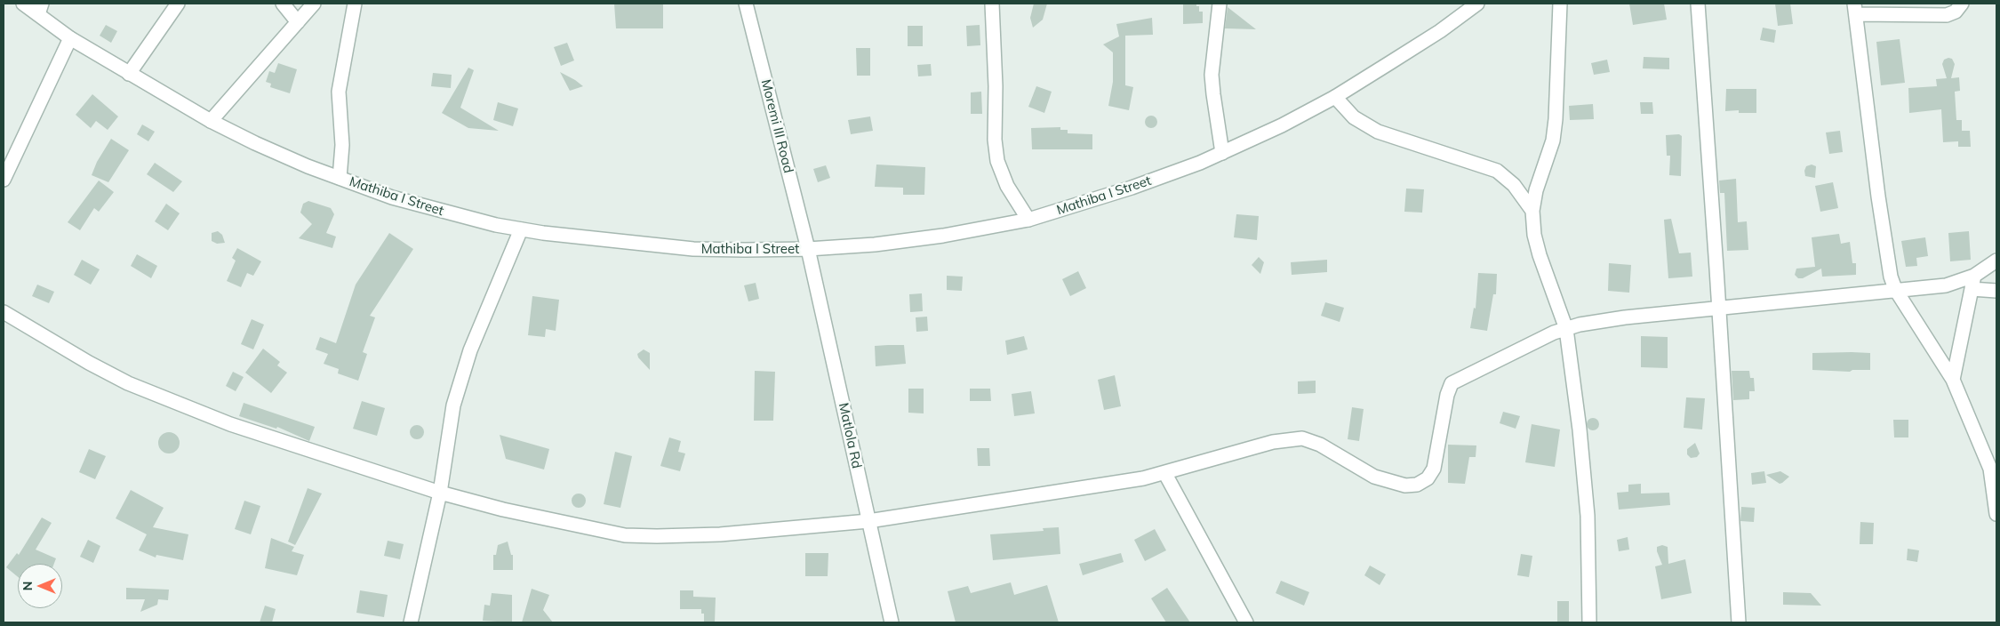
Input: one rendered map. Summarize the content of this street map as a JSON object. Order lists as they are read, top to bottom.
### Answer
{
  "streets": {
    "street": ["Moremi III Road", "Mathiba I Street", "Matlola Rd"]
  },
  "crossings": [
    ["Moremi III Road", "Mathiba I Street"],
    ["Moremi III Road", "Matlola Rd"],
    ["Mathiba I Street", "Matlola Rd"]
  ],
  "north": "left"
}
